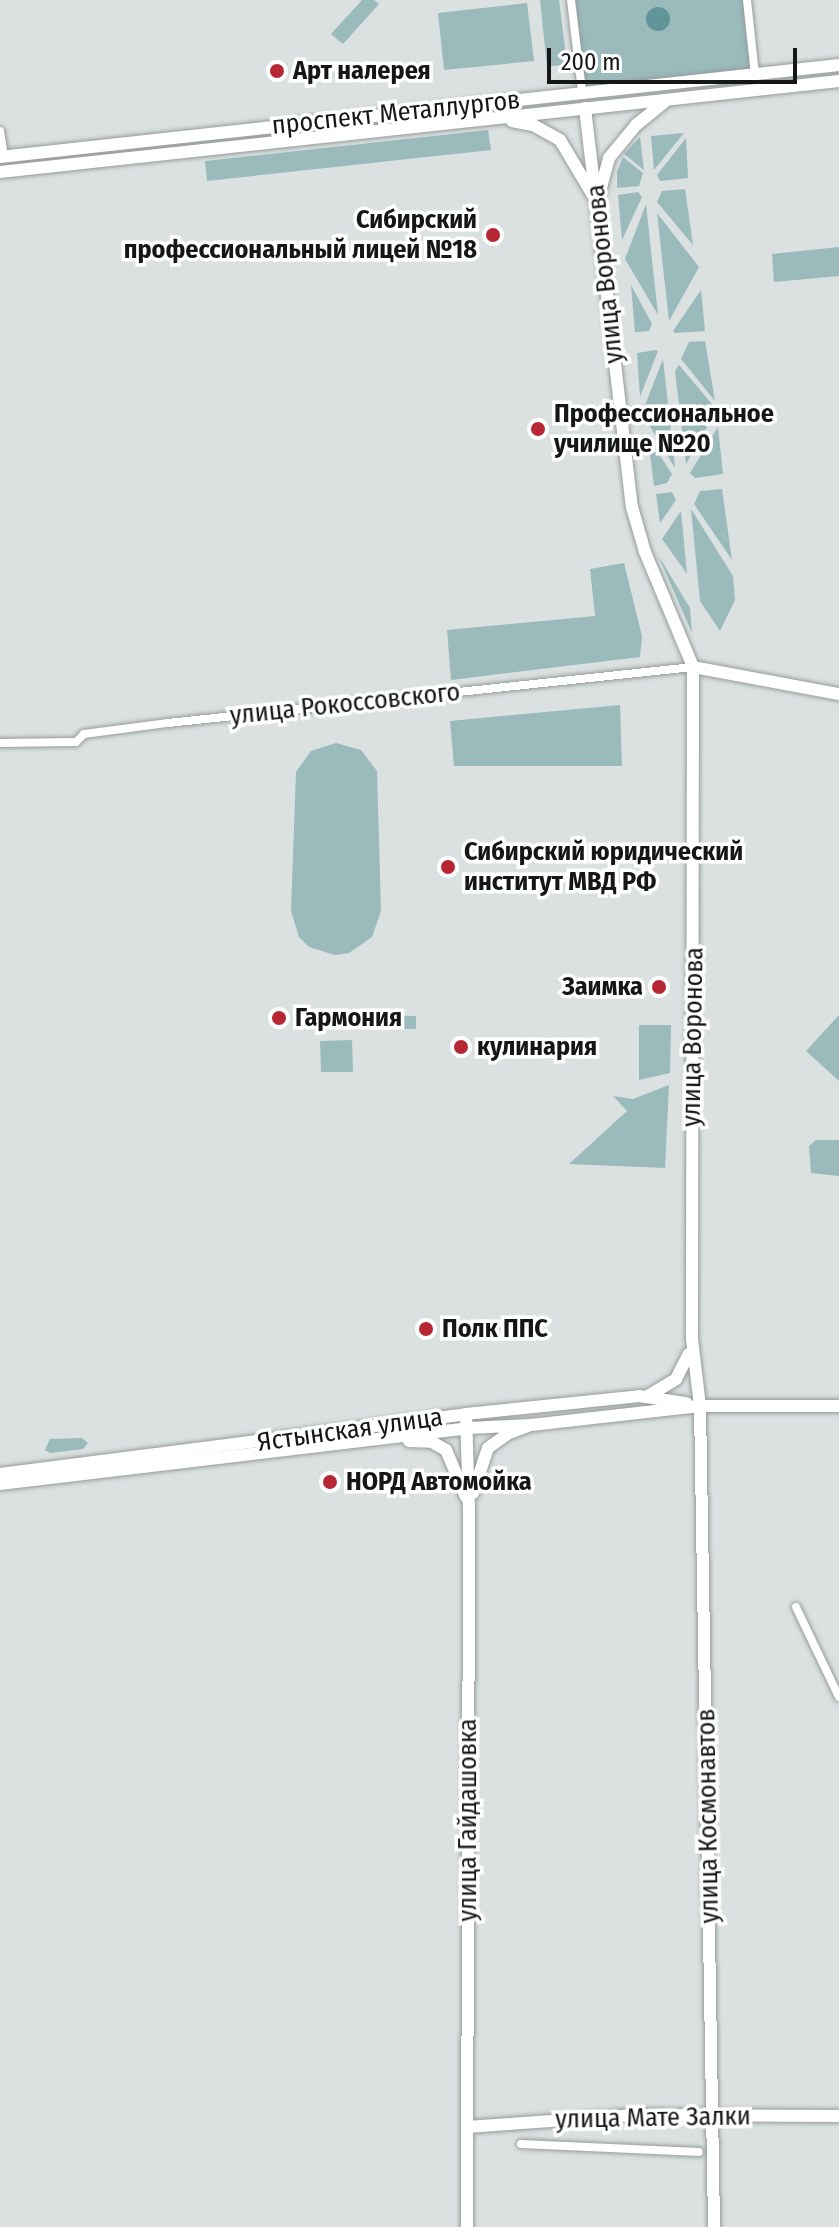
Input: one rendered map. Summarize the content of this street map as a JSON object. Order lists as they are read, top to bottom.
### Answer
{
  "streets": {
    "main road": [
      "проспект Металлургов",
      "улица Воронова",
      "Ястынская улица",
      "улица Космонавтов",
      "улица Гайдашовка",
      "улица Мате Залки"
    ],
    "street": ["улица Рокоссовского"]
  },
  "crossings": [
    ["проспект Металлургов", "улица Воронова"],
    ["улица Воронова", "улица Рокоссовского"],
    ["улица Воронова", "Ястынская улица"],
    ["улица Воронова", "улица Космонавтов"],
    ["Ястынская улица", "улица Космонавтов"],
    ["Ястынская улица", "улица Гайдашовка"],
    ["улица Космонавтов", "улица Мате Залки"],
    ["улица Гайдашовка", "улица Мате Залки"]
  ],
  "places": [
    "Арт налерея",
    "Сибирский профессиональный лицей №18",
    "Профессиональное училище №20",
    "Сибирский юридический институт МВД РФ",
    "Заимка",
    "Гармония",
    "кулинария",
    "Полк ППС",
    "НОРД Автомойка"
  ],
  "scale_bar": "200 m"
}
